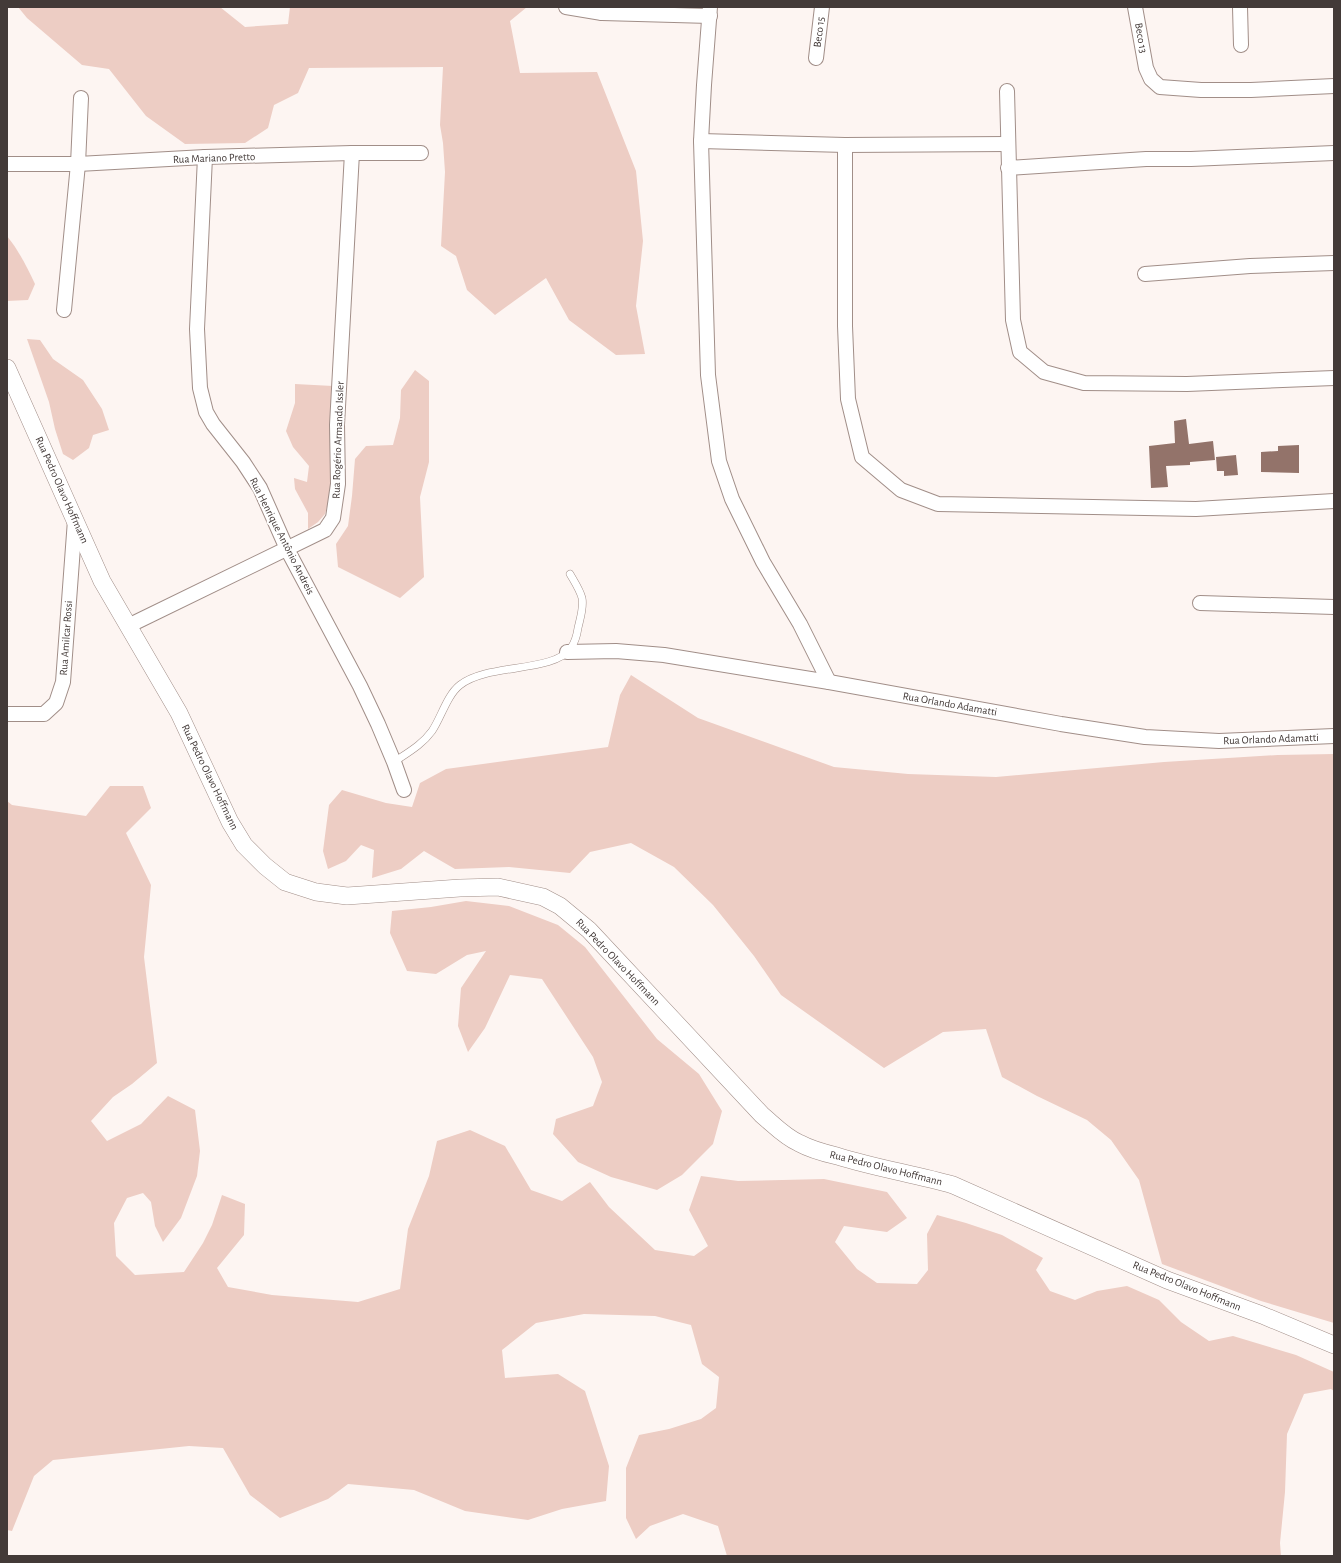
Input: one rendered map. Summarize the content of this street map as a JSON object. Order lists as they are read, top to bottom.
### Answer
{
  "streets": {
    "street": [
      "Beco 15",
      "Beco 13",
      "Rua Mariano Pretto",
      "Rua Rogério Armando Issler",
      "Rua Pedro Olavo Hoffmann",
      "Rua Henrique Antônio Andreis",
      "Rua Amilcar Rossi",
      "Rua Orlando Adamatti"
    ]
  },
  "crossings": [
    ["Rua Mariano Pretto", "Rua Rogério Armando Issler"],
    ["Rua Mariano Pretto", "Rua Henrique Antônio Andreis"],
    ["Rua Rogério Armando Issler", "Rua Pedro Olavo Hoffmann"],
    ["Rua Rogério Armando Issler", "Rua Henrique Antônio Andreis"],
    ["Rua Pedro Olavo Hoffmann", "Rua Amilcar Rossi"],
    ["Rua Henrique Antônio Andreis", "Rua Orlando Adamatti"]
  ]
}
